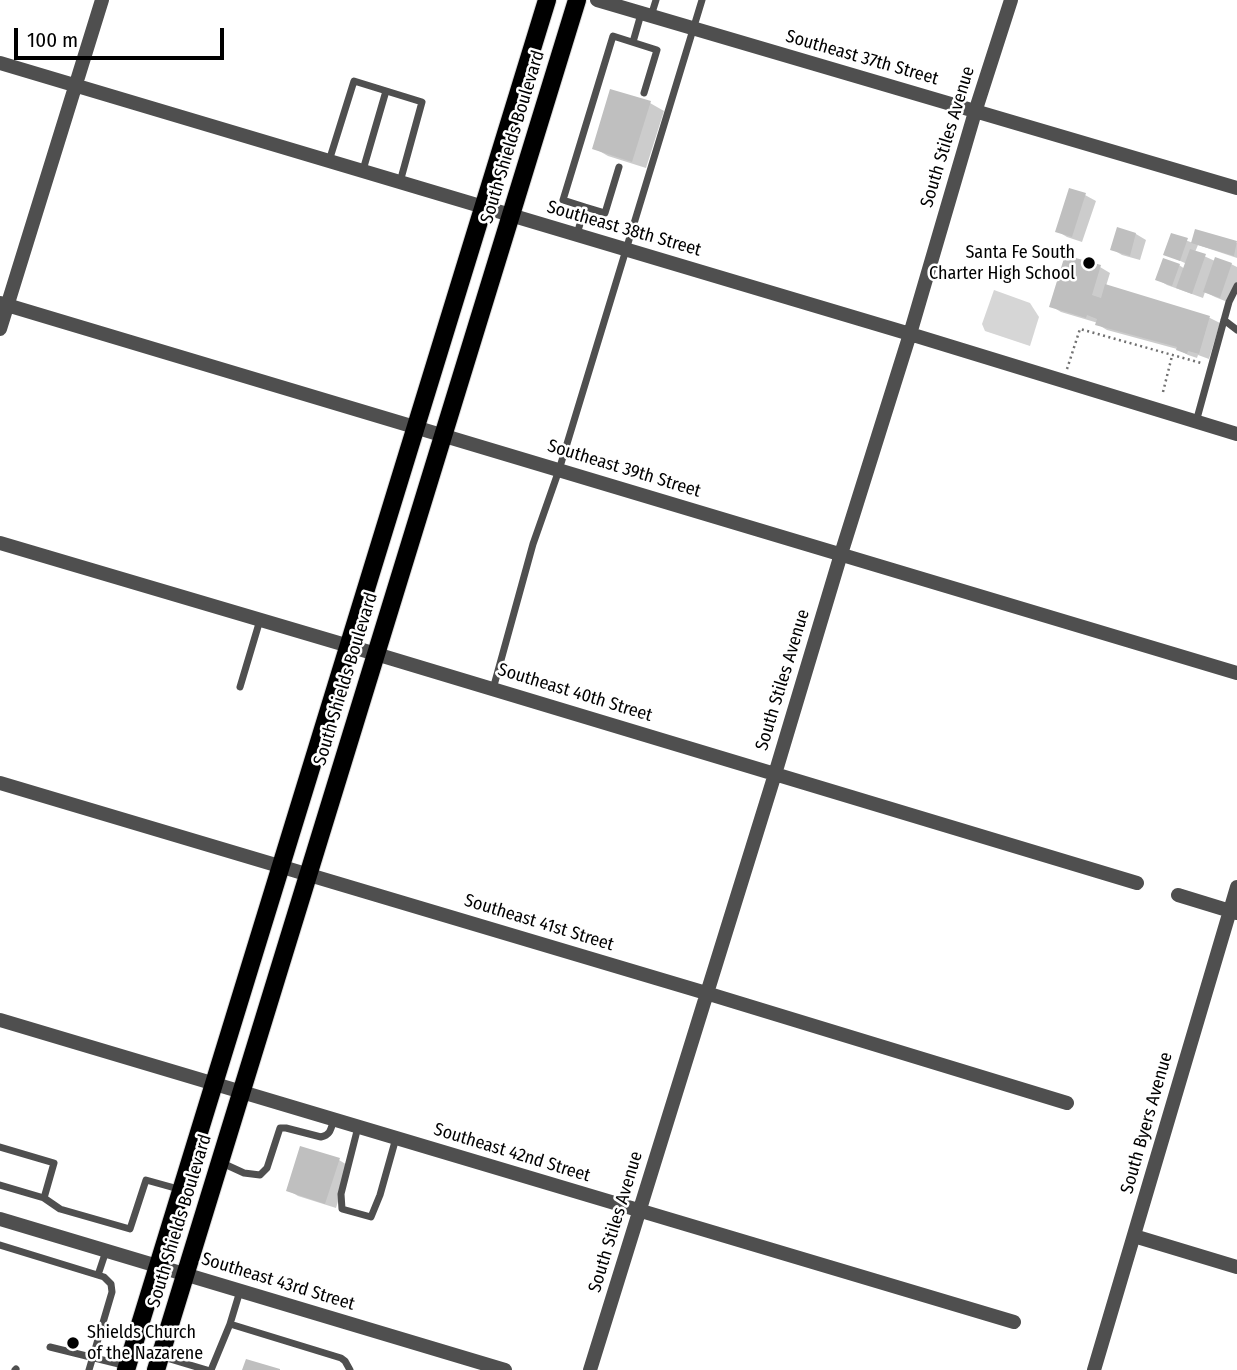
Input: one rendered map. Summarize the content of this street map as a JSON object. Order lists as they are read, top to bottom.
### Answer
{
  "streets": {
    "main road": ["South Shields Boulevard"],
    "street": [
      "Southeast 37th Street",
      "South Stiles Avenue",
      "Southeast 38th Street",
      "Southeast 39th Street",
      "Southeast 40th Street",
      "Southeast 41st Street",
      "South Byers Avenue",
      "Southeast 42nd Street",
      "Southeast 43rd Street"
    ]
  },
  "crossings": [
    ["Southeast 37th Street", "South Stiles Avenue"],
    ["South Shields Boulevard", "Southeast 38th Street"],
    ["South Shields Boulevard", "Southeast 39th Street"],
    ["South Shields Boulevard", "Southeast 40th Street"],
    ["South Shields Boulevard", "Southeast 41st Street"],
    ["South Shields Boulevard", "Southeast 42nd Street"],
    ["South Shields Boulevard", "Southeast 43rd Street"],
    ["South Stiles Avenue", "Southeast 38th Street"],
    ["South Stiles Avenue", "Southeast 39th Street"],
    ["South Stiles Avenue", "Southeast 40th Street"],
    ["South Stiles Avenue", "Southeast 41st Street"],
    ["South Stiles Avenue", "Southeast 42nd Street"]
  ],
  "places": ["Santa Fe South Charter High School", "Shields Church of the Nazarene"],
  "scale_bar": "100 m"
}
